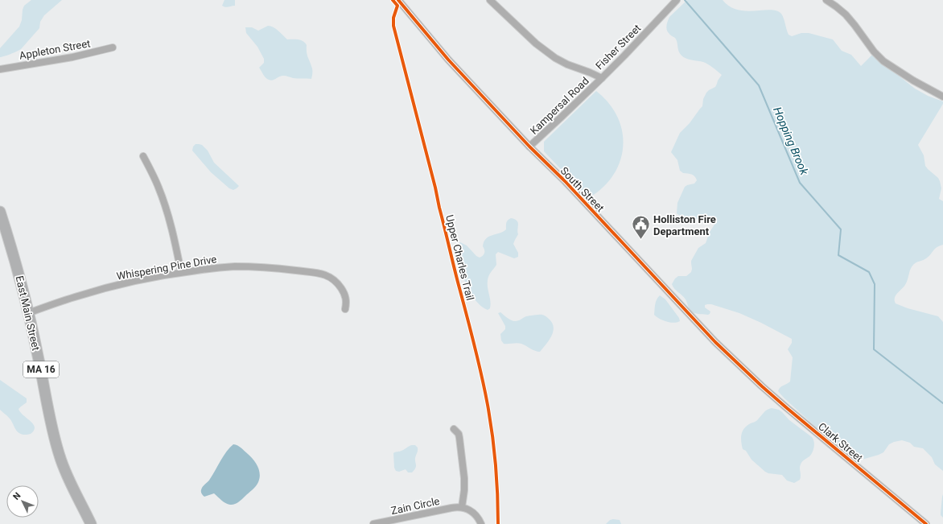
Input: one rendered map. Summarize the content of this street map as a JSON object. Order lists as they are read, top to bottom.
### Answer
{
  "streets": {
    "main road": ["East Main Street", "MA 16"],
    "street": [
      "Fisher Street",
      "Appleton Street",
      "Kampersal Road",
      "South Street",
      "Whispering Pine Drive",
      "Clark Street",
      "Zain Circle"
    ],
    "cycle path": ["Upper Charles Trail"]
  },
  "crossings": [
    ["Fisher Street", "Kampersal Road"],
    ["Kampersal Road", "South Street"],
    ["South Street", "Clark Street"],
    ["Whispering Pine Drive", "East Main Street"]
  ],
  "water": ["Hopping Brook"],
  "places": {
    "public building": ["Holliston Fire Department"]
  },
  "north": "top left"
}
